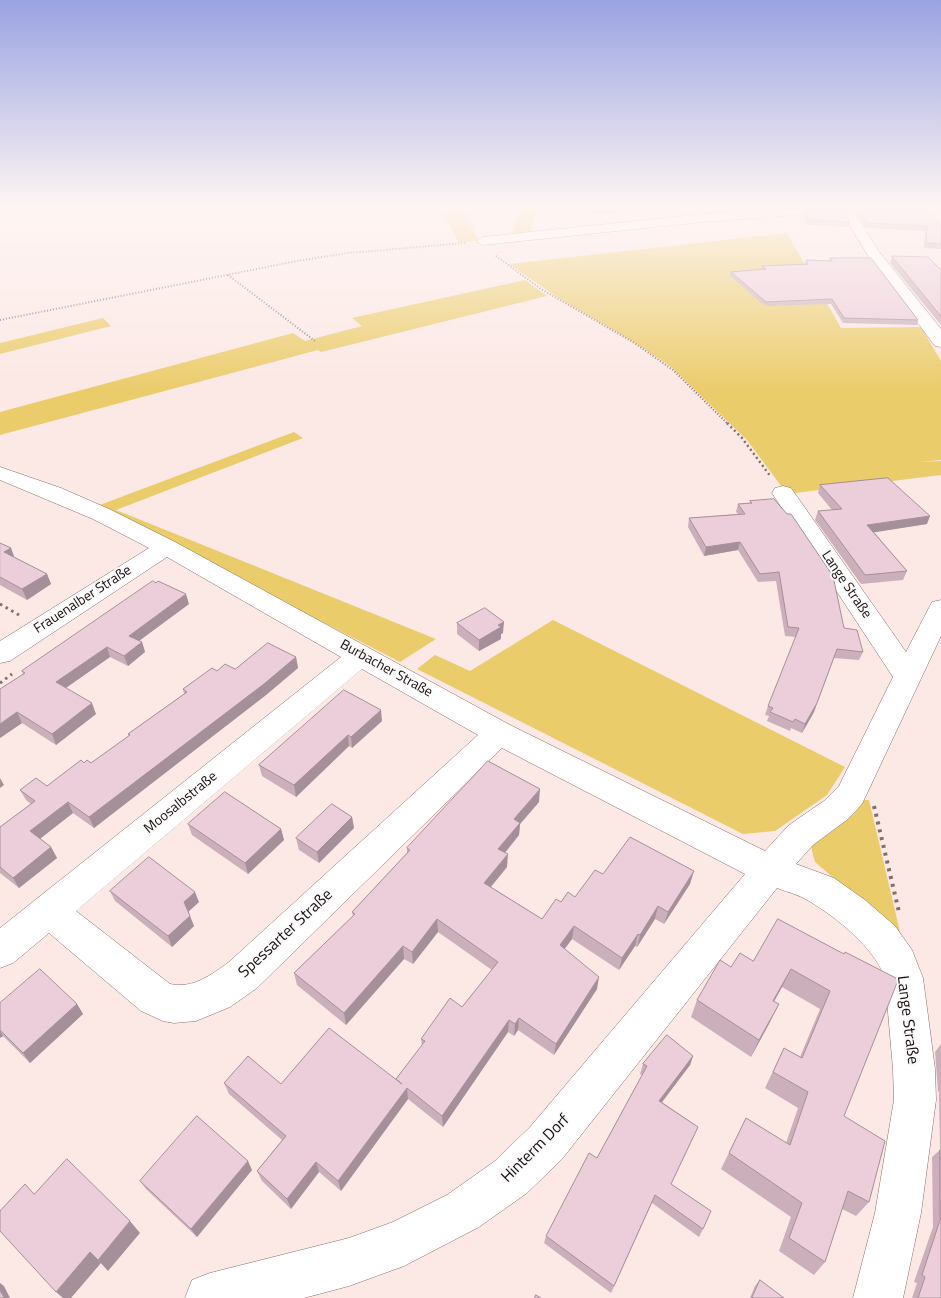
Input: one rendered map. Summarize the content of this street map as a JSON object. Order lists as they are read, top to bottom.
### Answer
{
  "streets": {
    "street": [
      "Lange Straße",
      "Frauenalber Straße",
      "Burbacher Straße",
      "Moosalbstraße",
      "Spessarter Straße",
      "Hinterm Dorf"
    ]
  },
  "crossings": [
    ["Lange Straße", "Burbacher Straße"],
    ["Lange Straße", "Hinterm Dorf"],
    ["Frauenalber Straße", "Burbacher Straße"],
    ["Burbacher Straße", "Moosalbstraße"],
    ["Burbacher Straße", "Spessarter Straße"],
    ["Burbacher Straße", "Hinterm Dorf"],
    ["Moosalbstraße", "Spessarter Straße"]
  ]
}
